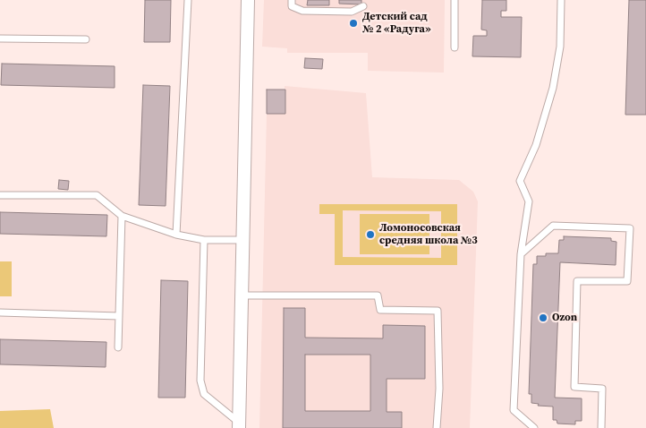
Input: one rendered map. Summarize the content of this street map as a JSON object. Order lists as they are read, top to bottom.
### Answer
{
  "places": ["Детский сад № 2 «Радуга»", "Ломоносовская средняя школа №3", "Ozon"]
}
